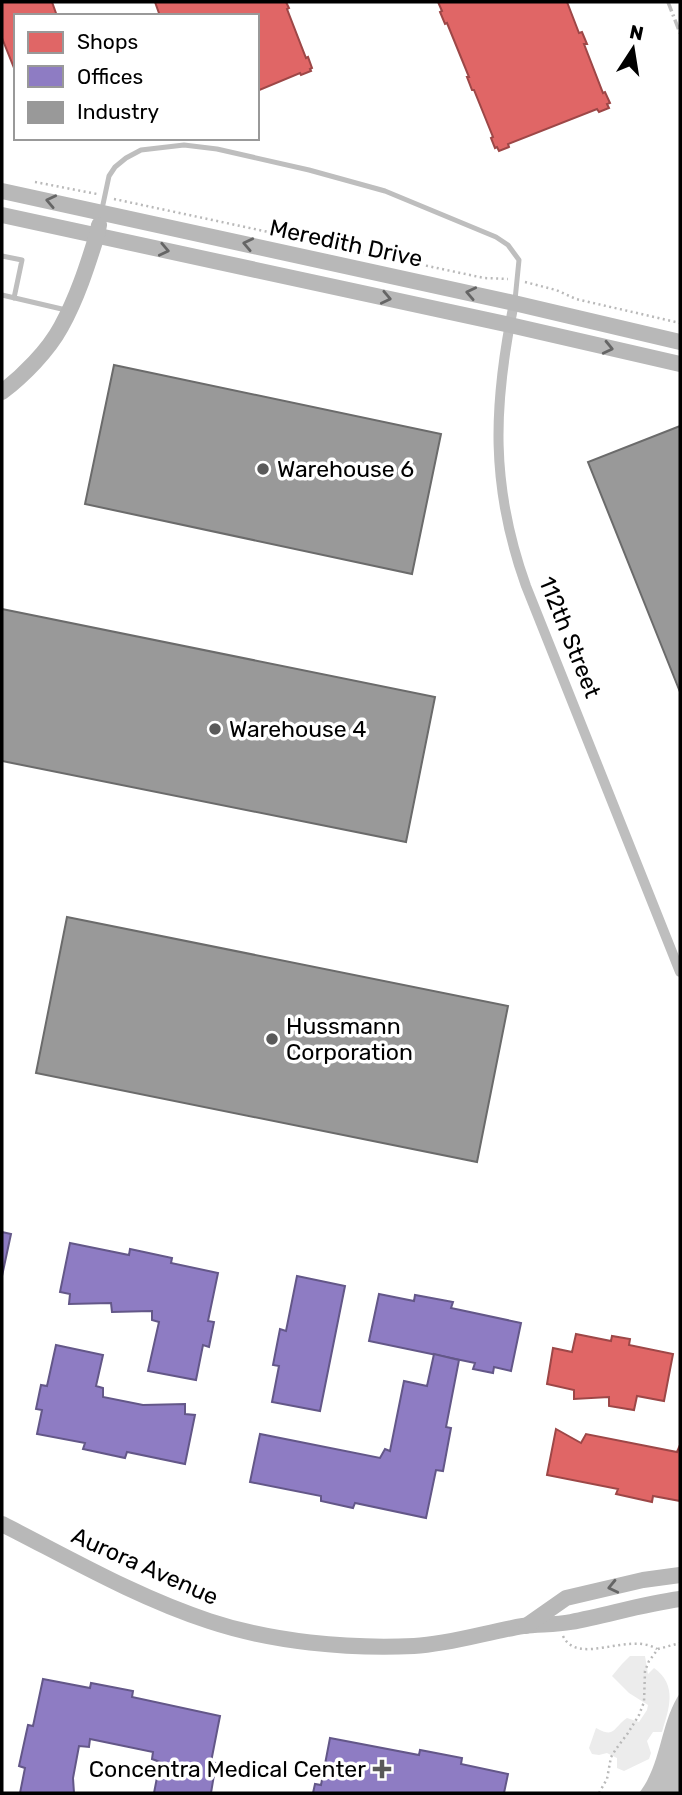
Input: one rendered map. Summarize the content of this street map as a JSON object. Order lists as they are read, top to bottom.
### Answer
{
  "streets": {
    "main road": ["Meredith Drive", "Aurora Avenue"],
    "street": ["112th Street"]
  },
  "crossings": [
    ["Meredith Drive", "112th Street"]
  ],
  "places": {
    "other": ["Warehouse 6", "Warehouse 4", "Hussmann Corporation"],
    "health": ["Concentra Medical Center"]
  },
  "legend": ["Shops", "Offices", "Industry"],
  "north": "top"
}
